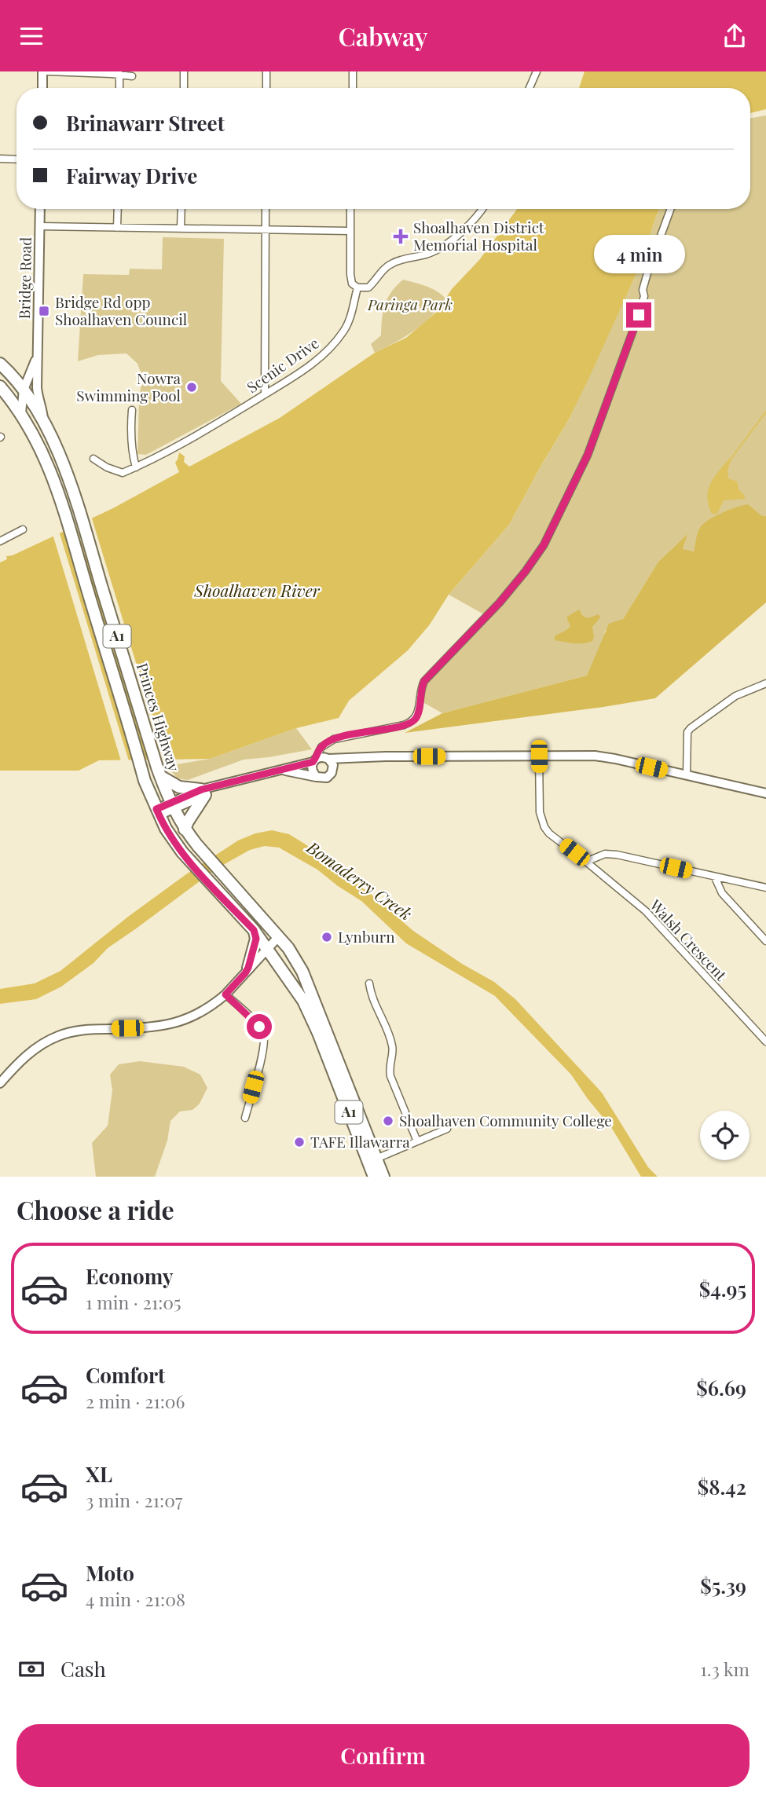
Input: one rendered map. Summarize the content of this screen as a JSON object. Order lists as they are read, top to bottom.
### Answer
{
  "streets": {
    "highway": ["A1", "Princes Highway"],
    "main road": ["Bridge Road"],
    "street": ["Scenic Drive", "Walsh Crescent"]
  },
  "crossings": [
    ["Bridge Road", "Princes Highway"]
  ],
  "water": ["Shoalhaven River", "Bomaderry Creek"],
  "parks": ["Paringa Park"],
  "places": {
    "health": ["Shoalhaven District Memorial Hospital"],
    "transit": ["Bridge Rd opp Shoalhaven Council"],
    "other": [
      "Nowra Swimming Pool",
      "Lynburn",
      "Shoalhaven Community College",
      "TAFE Illawarra"
    ]
  },
  "page": {
    "header": "Cabway",
    "banner": ["Brinawarr Street", "Fairway Drive"],
    "bubble": "4 min",
    "heading": "Choose a ride",
    "list": [
      {
        "name": "Economy",
        "note": "1 min · 21:05",
        "value": "$4.95"
      },
      {
        "name": "Comfort",
        "note": "2 min · 21:06",
        "value": "$6.69"
      },
      {
        "name": "XL",
        "note": "3 min · 21:07",
        "value": "$8.42"
      },
      {
        "name": "Moto",
        "note": "4 min · 21:08",
        "value": "$5.39"
      }
    ],
    "pay": ["Cash", "1.3 km"],
    "buttons": "Confirm"
  }
}
